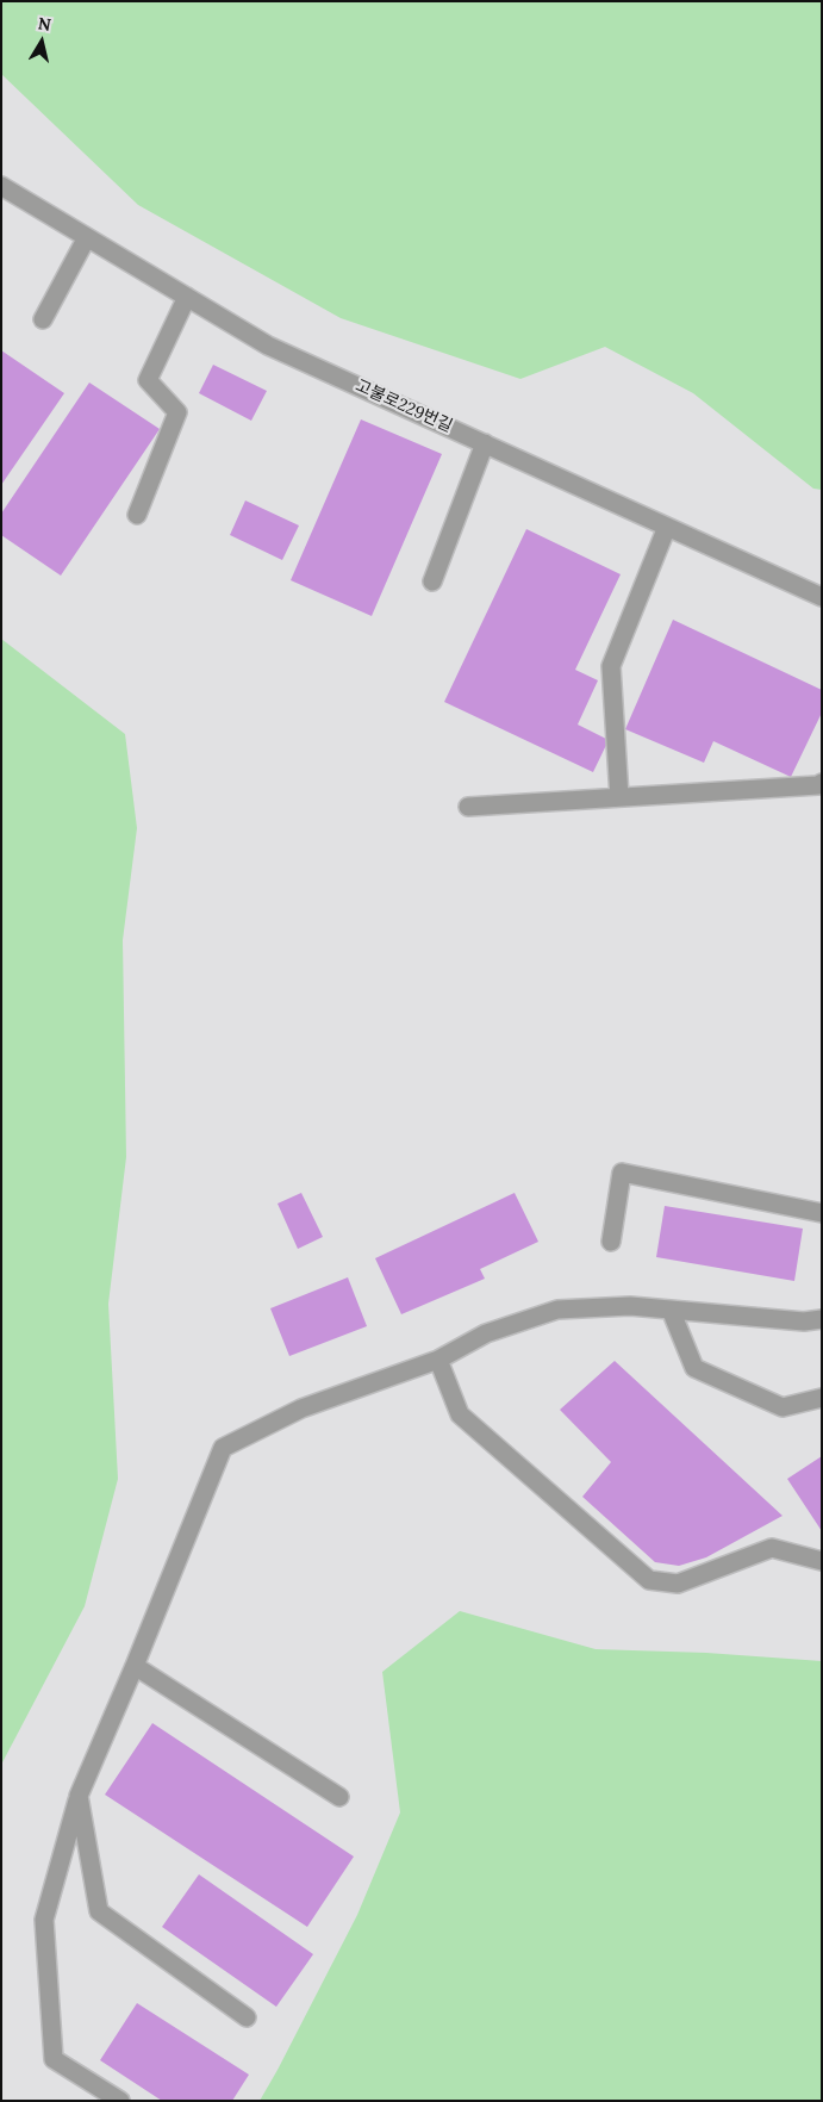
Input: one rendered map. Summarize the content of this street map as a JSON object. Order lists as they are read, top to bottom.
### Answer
{
  "streets": {
    "street": ["고불로229번길"]
  },
  "north": "top"
}
